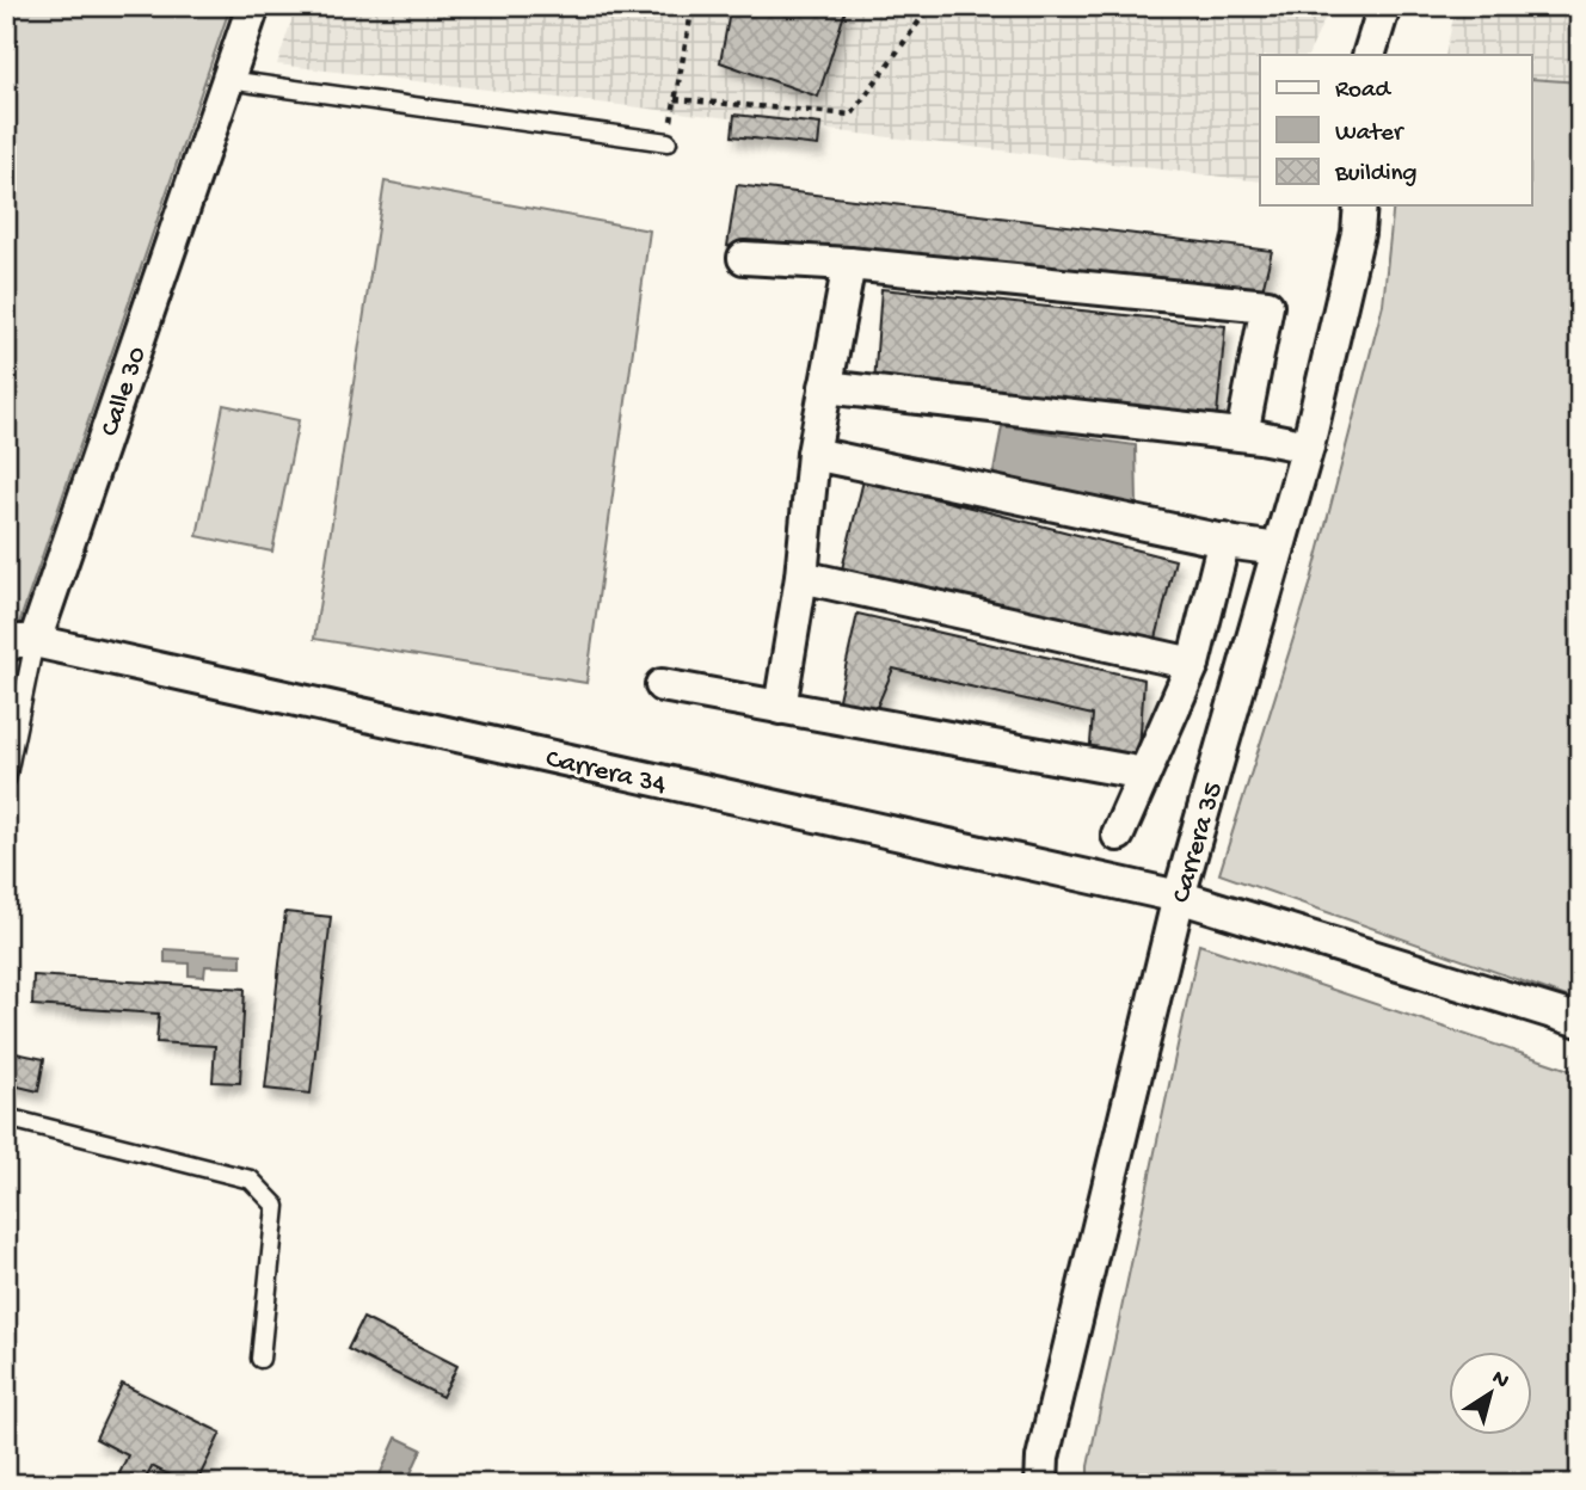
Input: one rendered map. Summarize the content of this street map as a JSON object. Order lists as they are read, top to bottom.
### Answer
{
  "streets": {
    "street": ["Calle 30", "Carrera 34", "Carrera 35"]
  },
  "crossings": [
    ["Calle 30", "Carrera 34"],
    ["Carrera 34", "Carrera 35"]
  ],
  "legend": ["Road", "Water", "Building"],
  "north": "top right"
}
